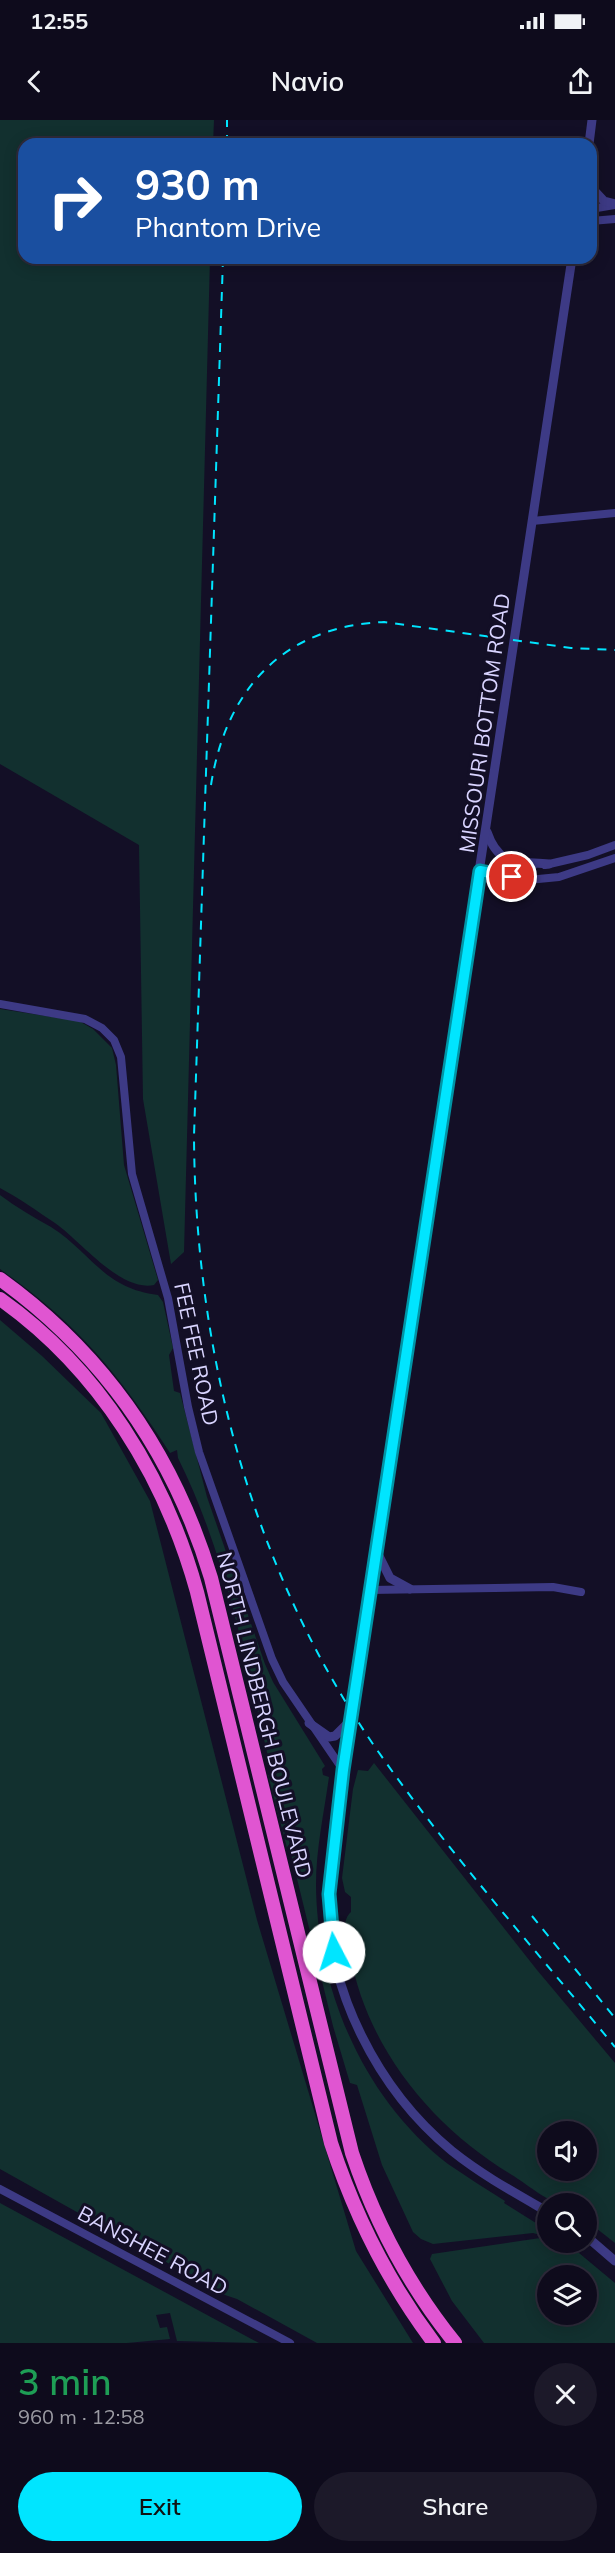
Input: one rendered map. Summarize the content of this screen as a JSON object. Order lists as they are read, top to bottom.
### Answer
{
  "streets": {
    "highway": ["NORTH LINDBERGH BOULEVARD"],
    "street": ["MISSOURI BOTTOM ROAD", "FEE FEE ROAD", "BANSHEE ROAD"]
  },
  "crossings": [
    ["MISSOURI BOTTOM ROAD", "FEE FEE ROAD"]
  ],
  "page": {
    "status": "12:55",
    "header": "Navio",
    "turn": ["930 m", "Phantom Drive"],
    "heading": ["3 min", "960 m · 12:58"],
    "buttons": ["Exit", "Share"]
  }
}
